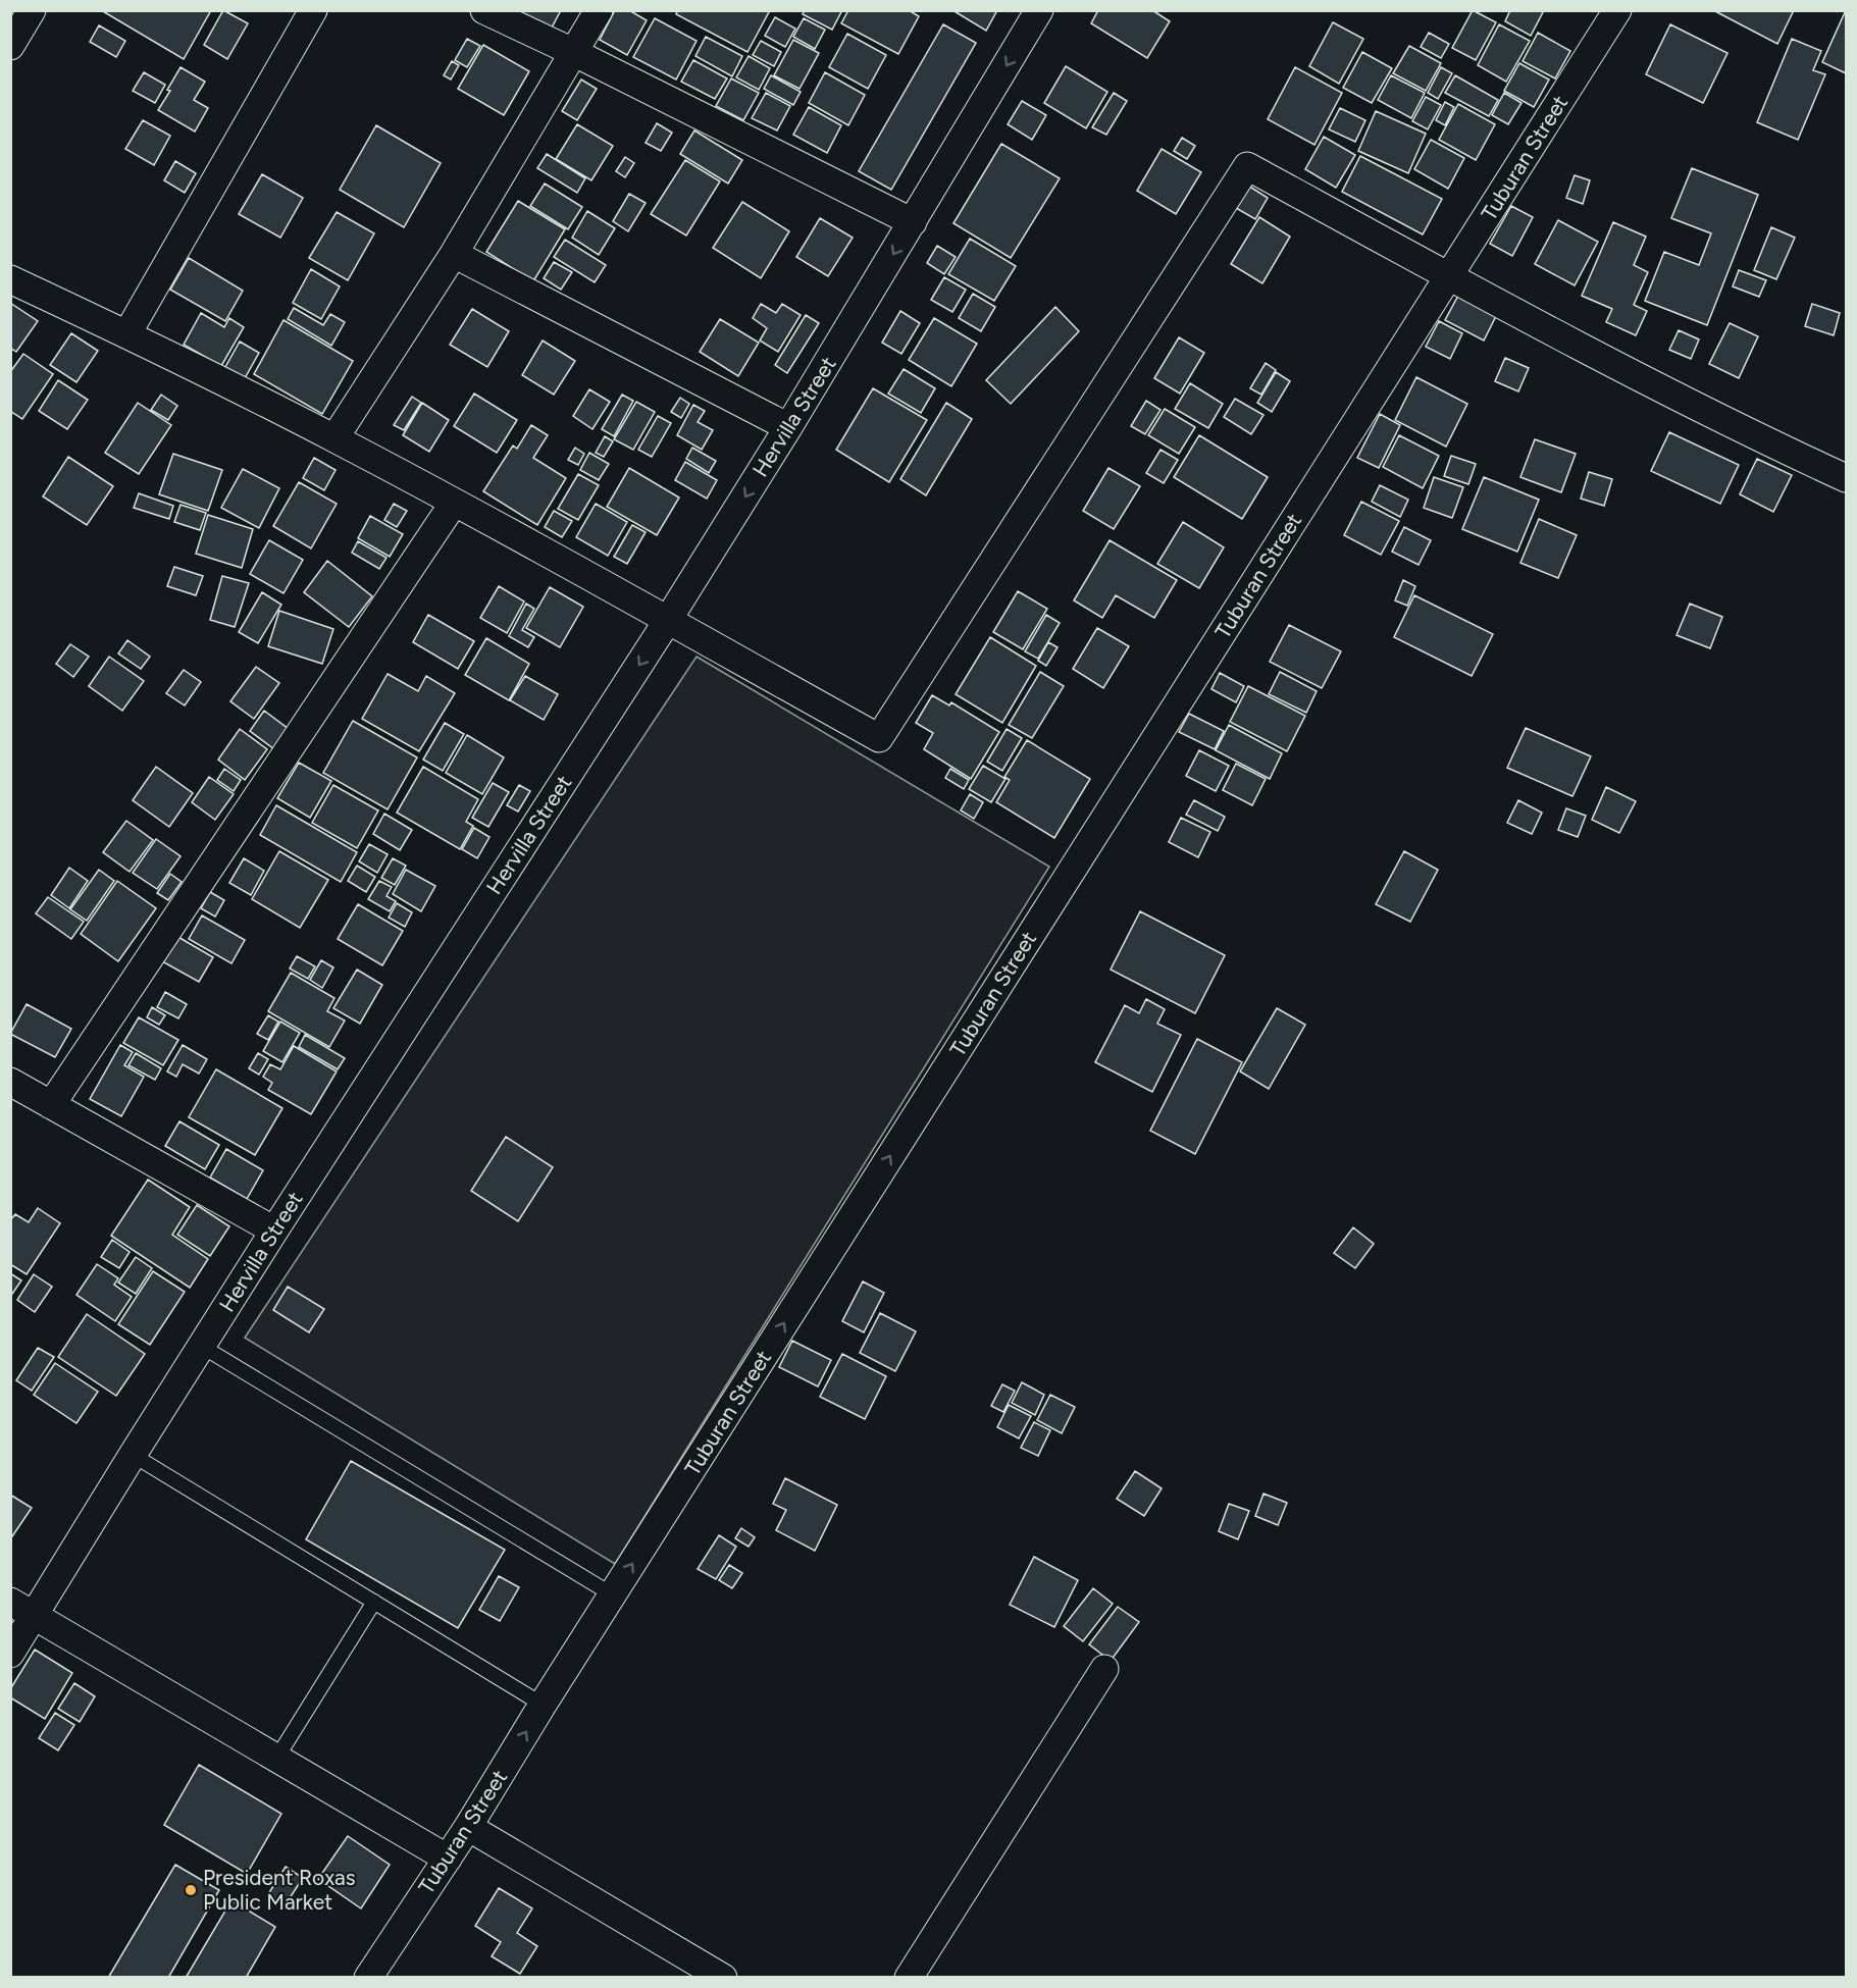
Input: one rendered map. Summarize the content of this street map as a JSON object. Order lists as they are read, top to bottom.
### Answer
{
  "streets": {
    "street": ["Tuburan Street", "Hervilla Street"]
  },
  "one_way": ["Tuburan Street", "Hervilla Street"],
  "places": ["President Roxas Public Market"]
}
